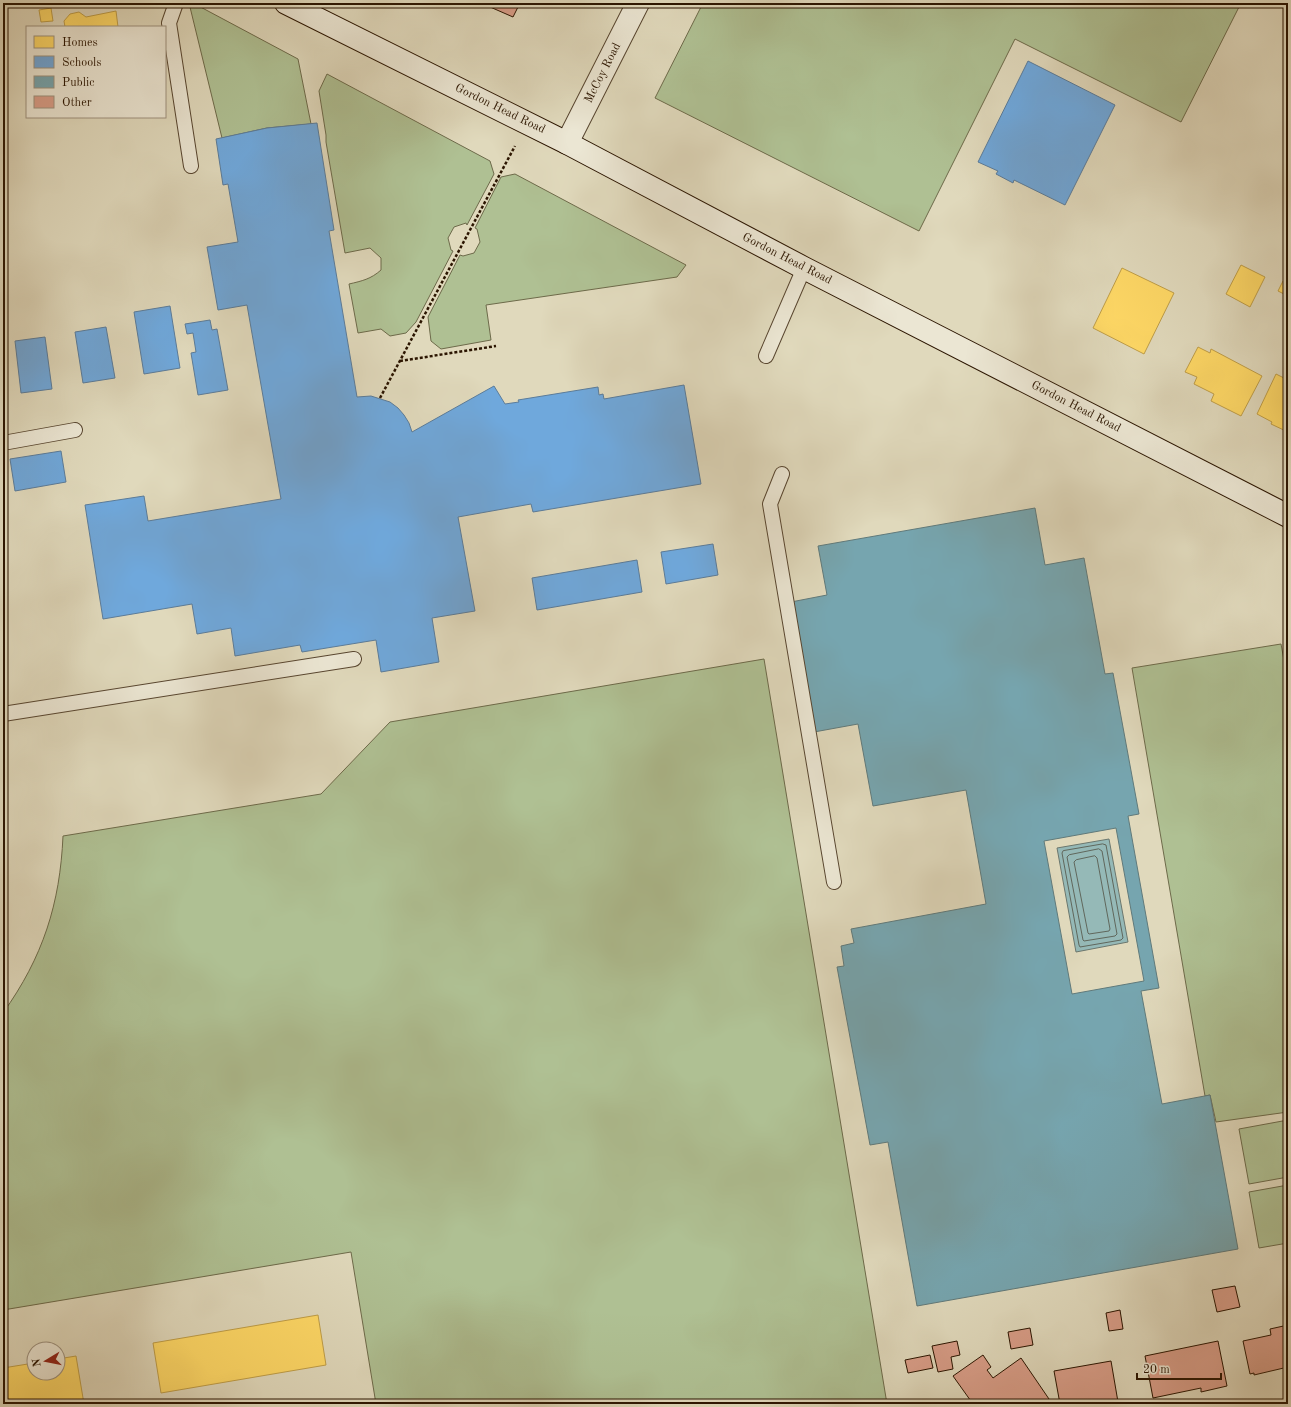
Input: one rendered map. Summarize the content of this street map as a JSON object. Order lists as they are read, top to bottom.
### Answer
{
  "streets": {
    "main road": ["McCoy Road", "Gordon Head Road"]
  },
  "crossings": [
    ["McCoy Road", "Gordon Head Road"]
  ],
  "legend": [
    "Homes",
    "Schools",
    "Public",
    "Other"
  ],
  "scale_bar": "20 m",
  "north": "left"
}
